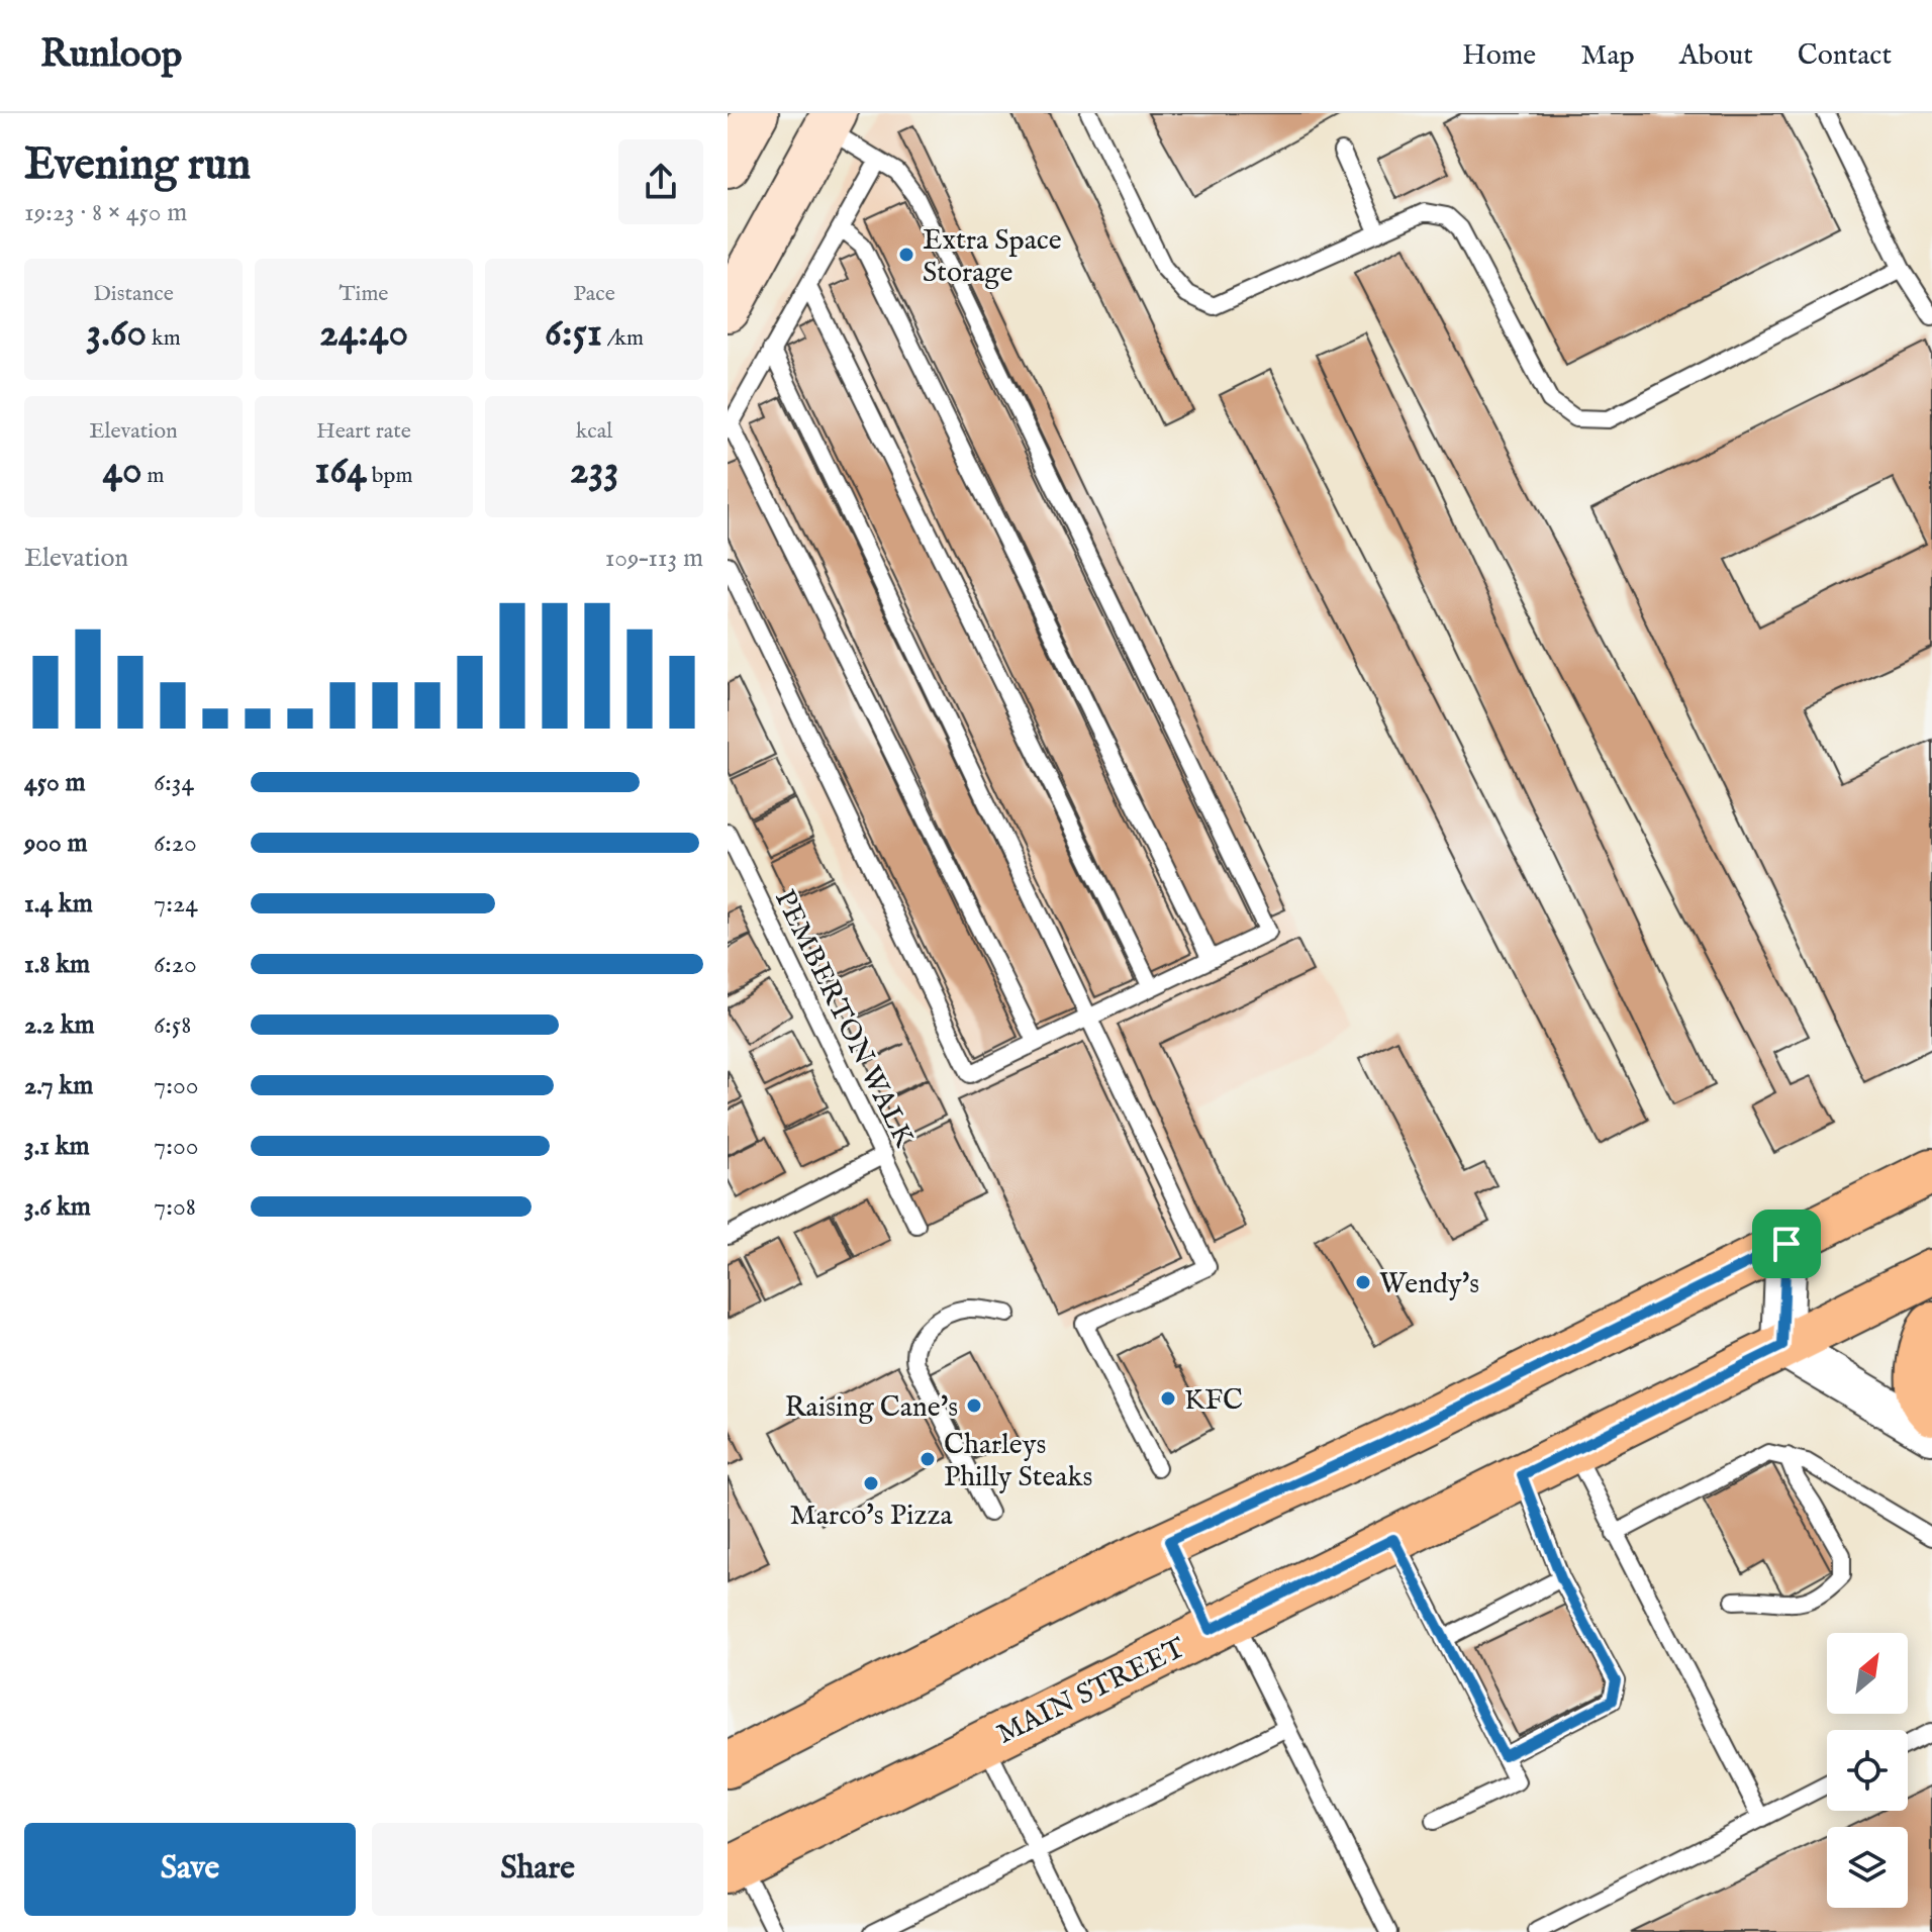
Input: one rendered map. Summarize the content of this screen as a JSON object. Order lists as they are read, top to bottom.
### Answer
{
  "streets": {
    "main road": ["MAIN STREET"],
    "lane": ["PEMBERTON WALK"]
  },
  "places": [
    "Extra Space Storage",
    "Wendy's",
    "KFC",
    "Raising Cane's",
    "Charleys Philly Steaks",
    "Marco's Pizza"
  ],
  "north": "top right",
  "page": {
    "header": "Runloop",
    "nav": [
      "Home",
      "Map",
      "About",
      "Contact"
    ],
    "heading": ["Evening run", "19:23 · 8 × 450 m"],
    "stats": [
      ["Distance", "3.60 km"],
      ["Time", "24:40"],
      ["Pace", "6:51 /km"],
      ["Elevation", "40 m"],
      ["Heart rate", "164 bpm"],
      ["kcal", "233"]
    ],
    "chart": ["Elevation", "109–113 m"],
    "list": [
      {
        "name": "450 m",
        "note": "6:34"
      },
      {
        "name": "900 m",
        "note": "6:20"
      },
      {
        "name": "1.4 km",
        "note": "7:24"
      },
      {
        "name": "1.8 km",
        "note": "6:20"
      },
      {
        "name": "2.2 km",
        "note": "6:58"
      },
      {
        "name": "2.7 km",
        "note": "7:00"
      },
      {
        "name": "3.1 km",
        "note": "7:00"
      },
      {
        "name": "3.6 km",
        "note": "7:08"
      }
    ],
    "buttons": ["Save", "Share"]
  }
}
